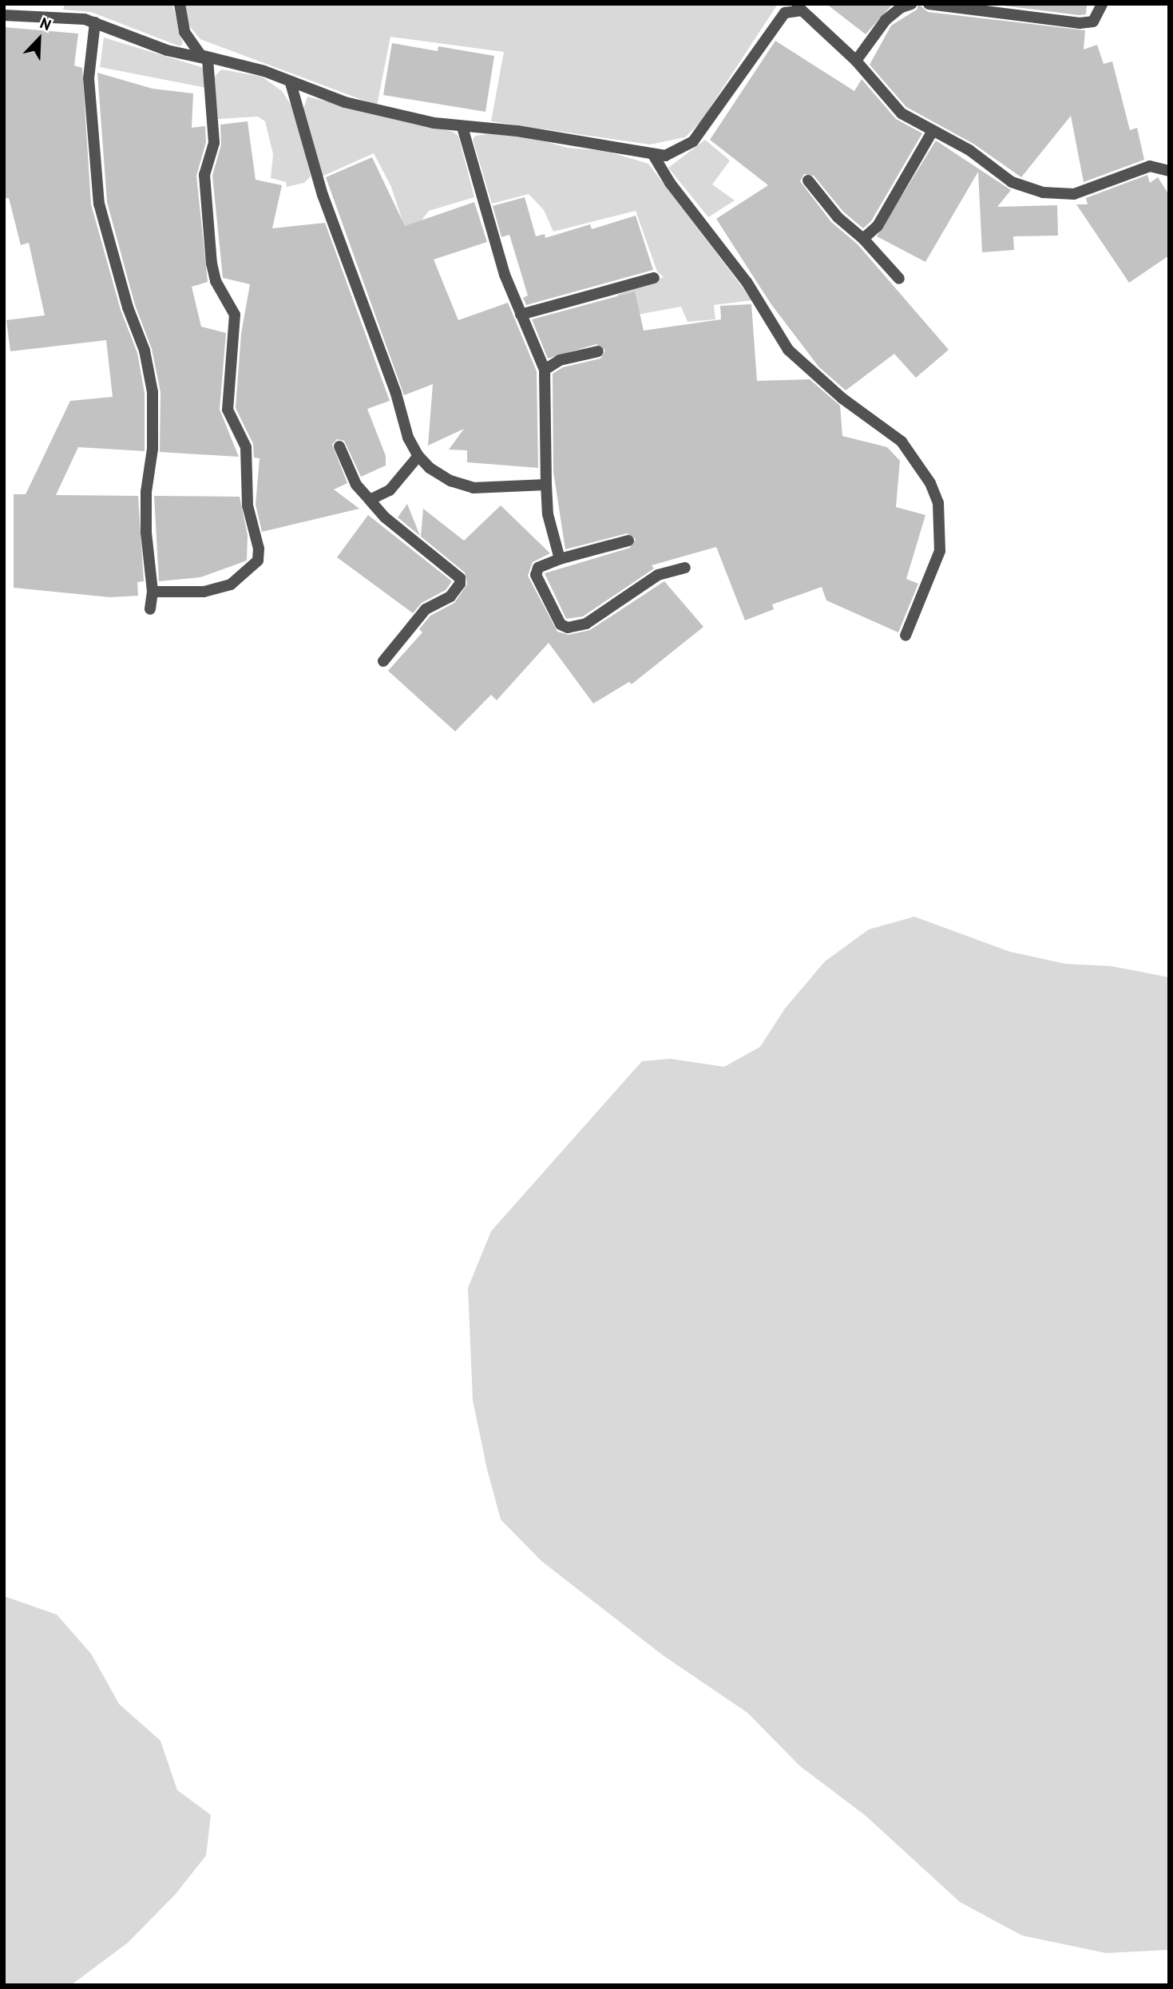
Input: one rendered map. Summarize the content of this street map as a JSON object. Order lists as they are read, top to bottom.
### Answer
{
  "north": "top right"
}
